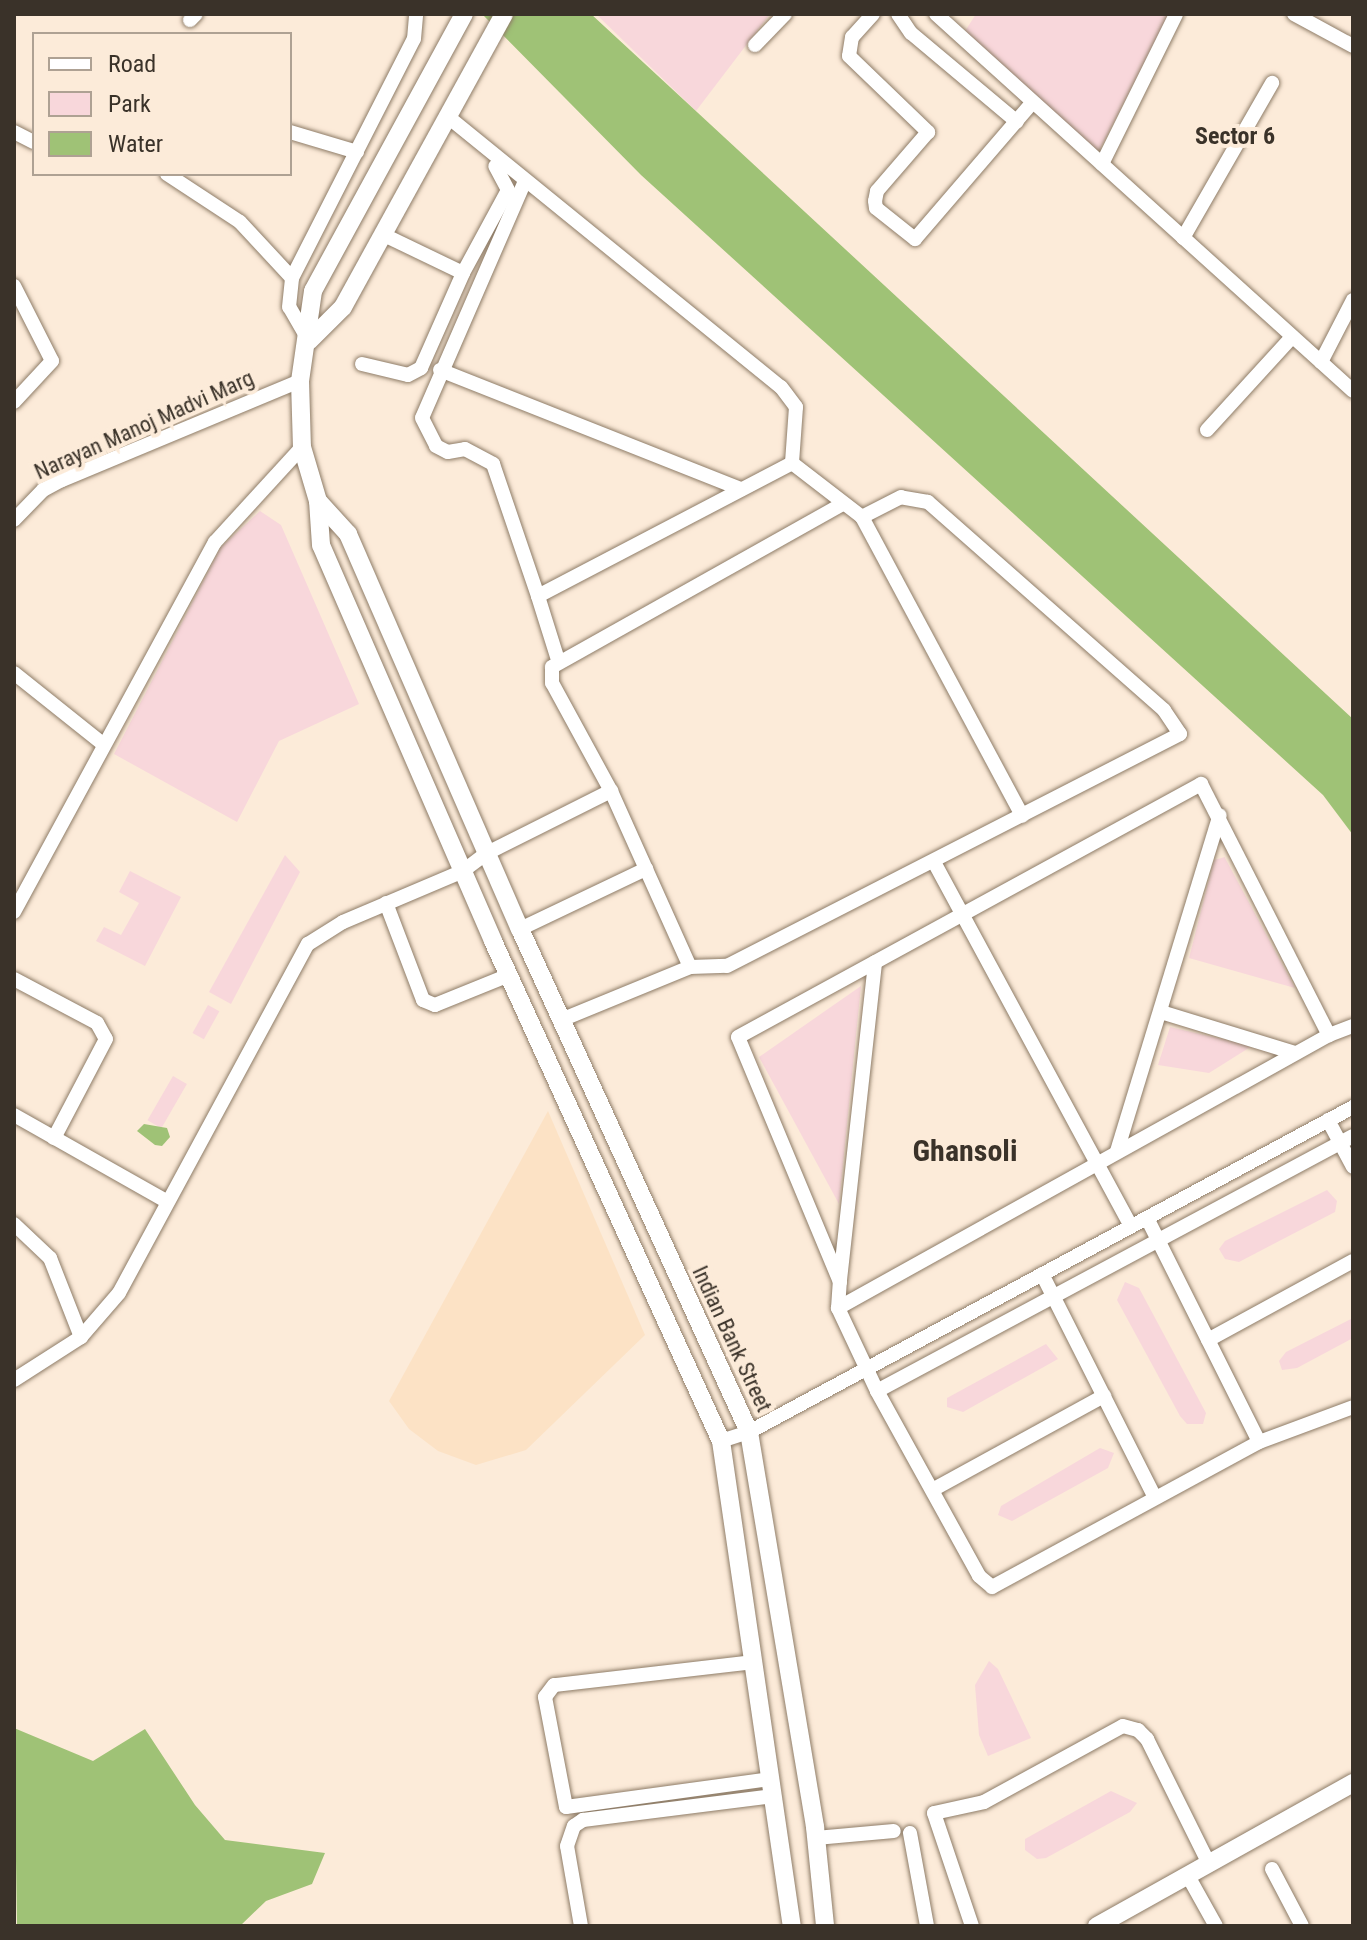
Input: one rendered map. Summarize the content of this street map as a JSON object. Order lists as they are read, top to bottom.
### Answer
{
  "streets": {
    "street": ["Narayan Manoj Madvi Marg", "Indian Bank Street"]
  },
  "districts": ["Sector 6", "Ghansoli"],
  "legend": ["Road", "Park", "Water"]
}
